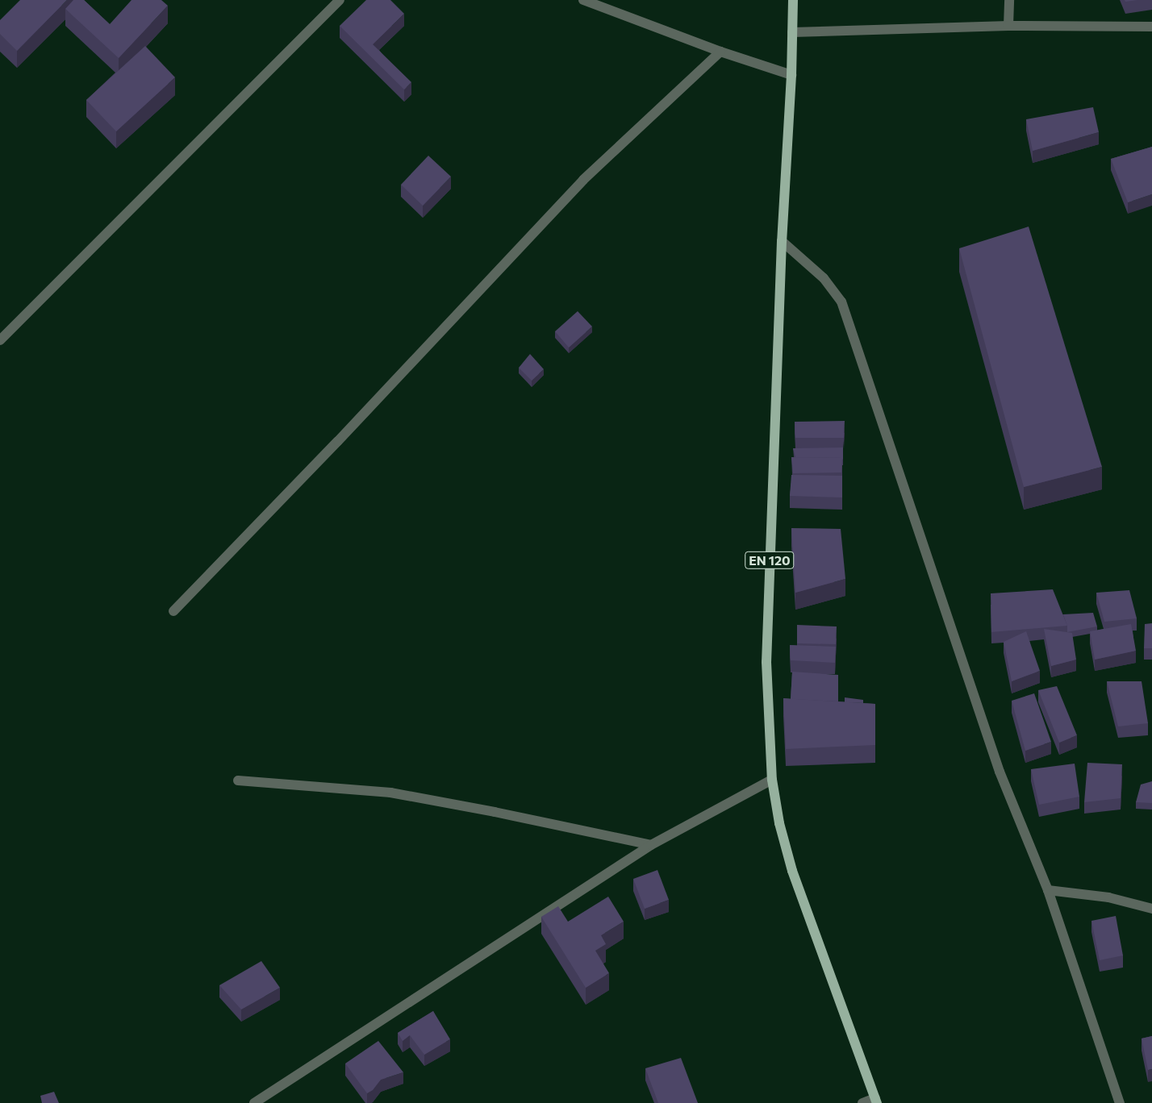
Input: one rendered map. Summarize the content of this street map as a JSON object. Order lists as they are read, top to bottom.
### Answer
{
  "streets": {
    "main road": ["EN 120"]
  }
}
